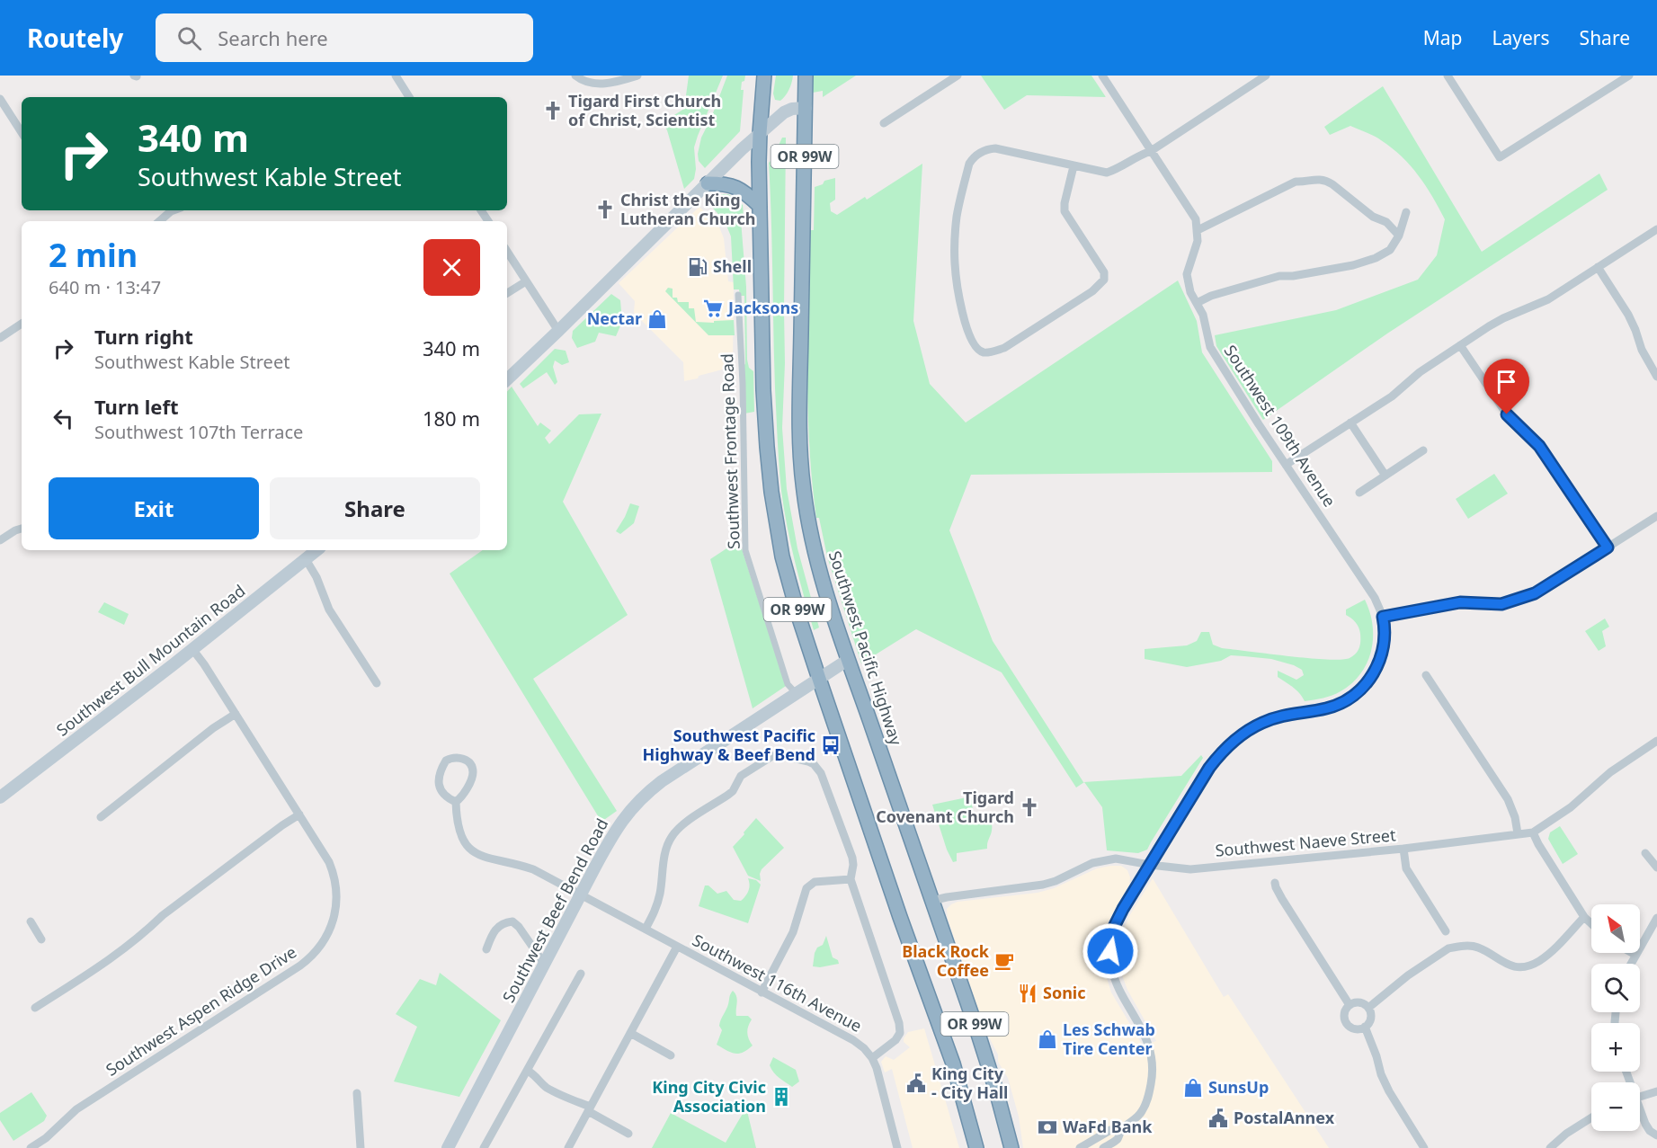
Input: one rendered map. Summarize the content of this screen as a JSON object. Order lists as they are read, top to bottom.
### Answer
{
  "streets": {
    "highway": ["OR 99W", "Southwest Pacific Highway"],
    "main road": ["Southwest Bull Mountain Road", "Southwest Beef Bend Road"],
    "street": [
      "Southwest 109th Avenue",
      "Southwest Frontage Road",
      "Southwest Naeve Street",
      "Southwest 116th Avenue",
      "Southwest Aspen Ridge Drive"
    ]
  },
  "crossings": [
    ["OR 99W", "Southwest Beef Bend Road"],
    ["Southwest Frontage Road", "Southwest Beef Bend Road"],
    ["Southwest Pacific Highway", "Southwest Naeve Street"],
    ["Southwest Pacific Highway", "Southwest Beef Bend Road"],
    ["Southwest Bull Mountain Road", "Southwest Aspen Ridge Drive"],
    ["Southwest Beef Bend Road", "Southwest 116th Avenue"]
  ],
  "places": {
    "church": ["Tigard First Church of Christ, Scientist", "Christ the King Lutheran Church", "Tigard Covenant Church"],
    "fuel station": ["Shell"],
    "supermarket": ["Jacksons"],
    "shop": ["Nectar", "Les Schwab Tire Center", "SunsUp"],
    "bus stop": ["Southwest Pacific Highway & Beef Bend"],
    "cafe": ["Black Rock Coffee"],
    "restaurant": ["Sonic"],
    "public building": ["King City - City Hall", "PostalAnnex"],
    "building": ["King City Civic Association"],
    "bank": ["WaFd Bank"]
  },
  "north": "top left",
  "page": {
    "header": "Routely",
    "search": "Search here",
    "nav": ["Map", "Layers", "Share"],
    "turn": ["340 m", "Southwest Kable Street"],
    "heading": ["2 min", "640 m · 13:47"],
    "list": [
      {
        "name": "Turn right",
        "note": "Southwest Kable Street",
        "value": "340 m"
      },
      {
        "name": "Turn left",
        "note": "Southwest 107th Terrace",
        "value": "180 m"
      }
    ],
    "buttons": ["Exit", "Share"],
    "map_buttons": ["+", "−"]
  }
}
